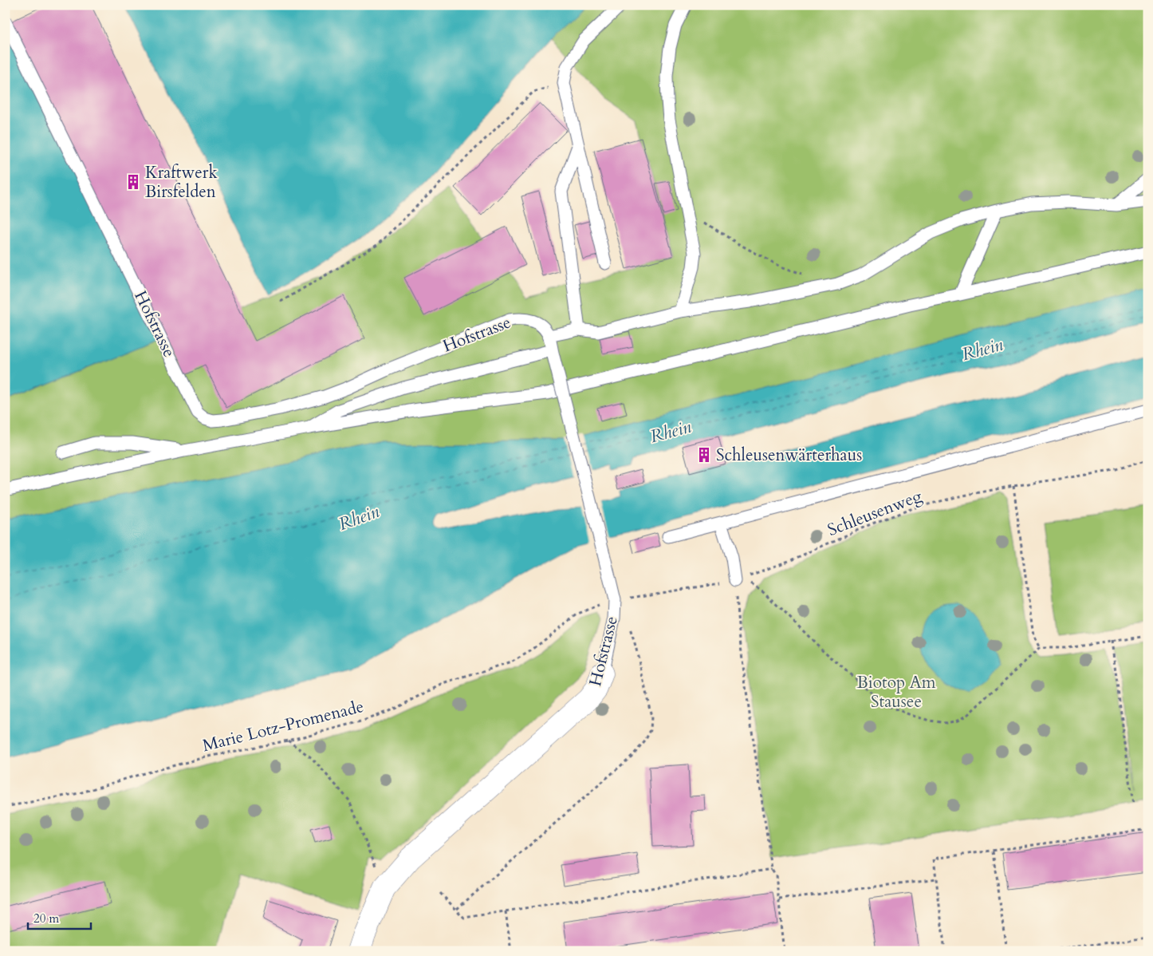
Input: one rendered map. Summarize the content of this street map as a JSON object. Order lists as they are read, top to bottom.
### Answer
{
  "streets": {
    "street": ["Hofstrasse"],
    "path": ["Schleusenweg", "Marie Lotz-Promenade"]
  },
  "crossings": [
    ["Hofstrasse", "Schleusenweg"],
    ["Hofstrasse", "Marie Lotz-Promenade"],
    ["Schleusenweg", "Marie Lotz-Promenade"]
  ],
  "water": ["Rhein"],
  "parks": ["Biotop Am Stausee"],
  "places": {
    "building": ["Kraftwerk Birsfelden", "Schleusenwärterhaus"]
  },
  "scale_bar": "20 m"
}
